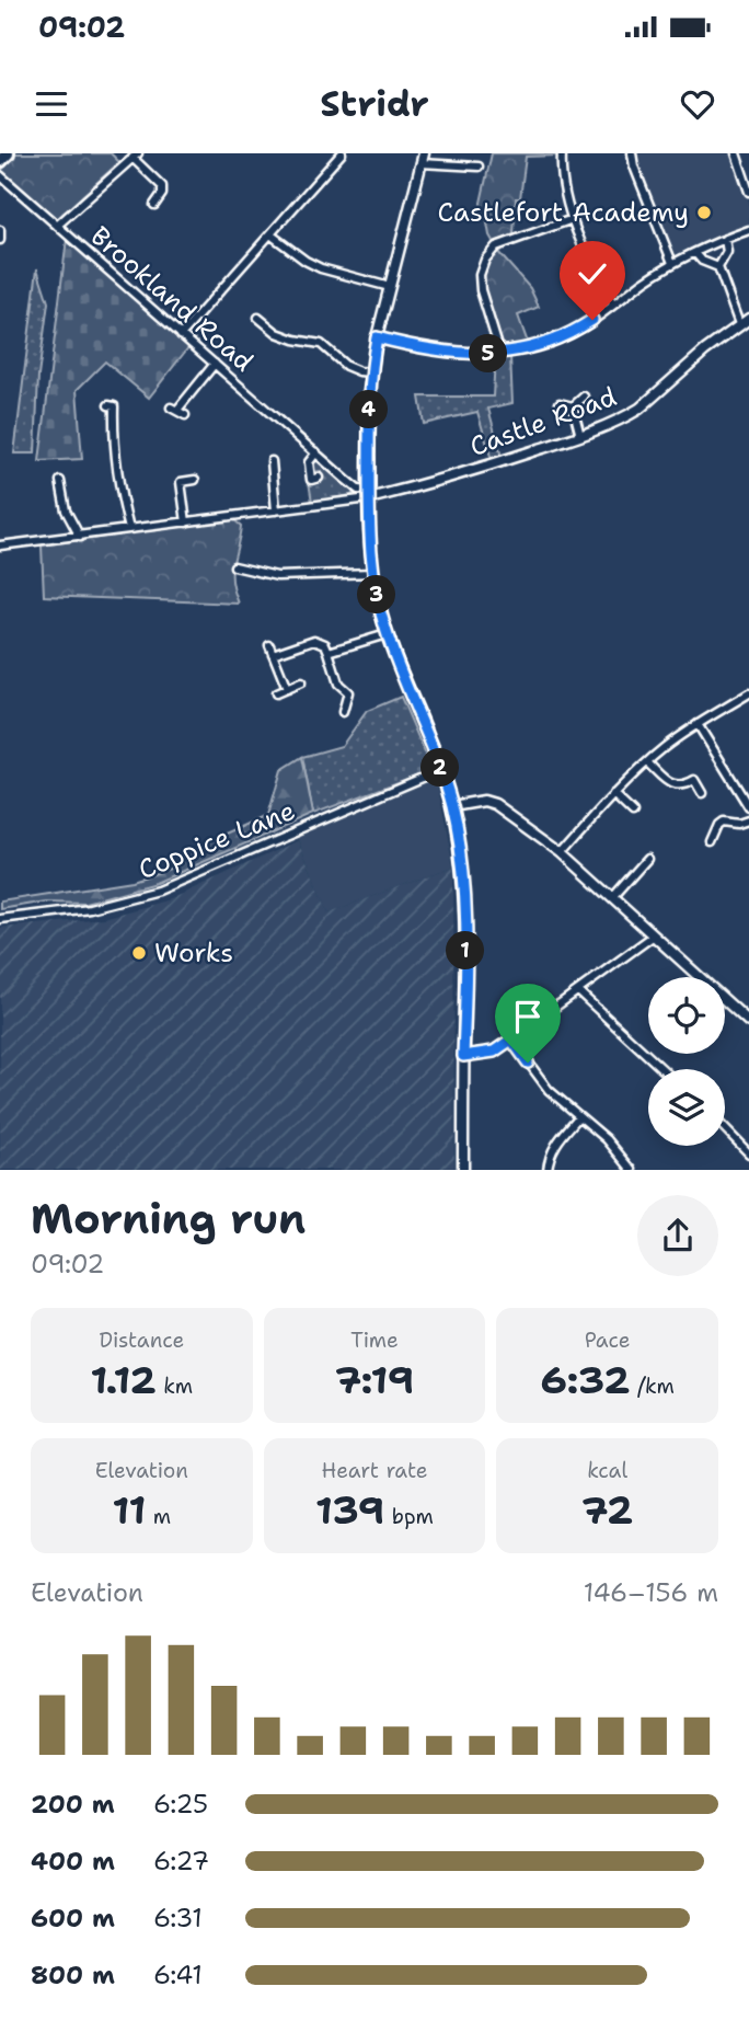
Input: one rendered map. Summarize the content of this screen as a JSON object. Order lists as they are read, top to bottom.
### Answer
{
  "streets": {
    "main road": ["Castle Road"],
    "street": ["Brookland Road", "Coppice Lane"]
  },
  "crossings": [
    ["Brookland Road", "Castle Road"]
  ],
  "places": ["Castlefort Academy", "Works"],
  "page": {
    "status": "09:02",
    "header": "Stridr",
    "pins": [
      "5",
      "4",
      "3",
      "2",
      "1"
    ],
    "heading": ["Morning run", "09:02"],
    "stats": [
      ["Distance", "1.12 km"],
      ["Time", "7:19"],
      ["Pace", "6:32 /km"],
      ["Elevation", "11 m"],
      ["Heart rate", "139 bpm"],
      ["kcal", "72"]
    ],
    "chart": ["Elevation", "146–156 m"],
    "list": [
      {
        "name": "200 m",
        "note": "6:25"
      },
      {
        "name": "400 m",
        "note": "6:27"
      },
      {
        "name": "600 m",
        "note": "6:31"
      },
      {
        "name": "800 m",
        "note": "6:41"
      }
    ]
  }
}
